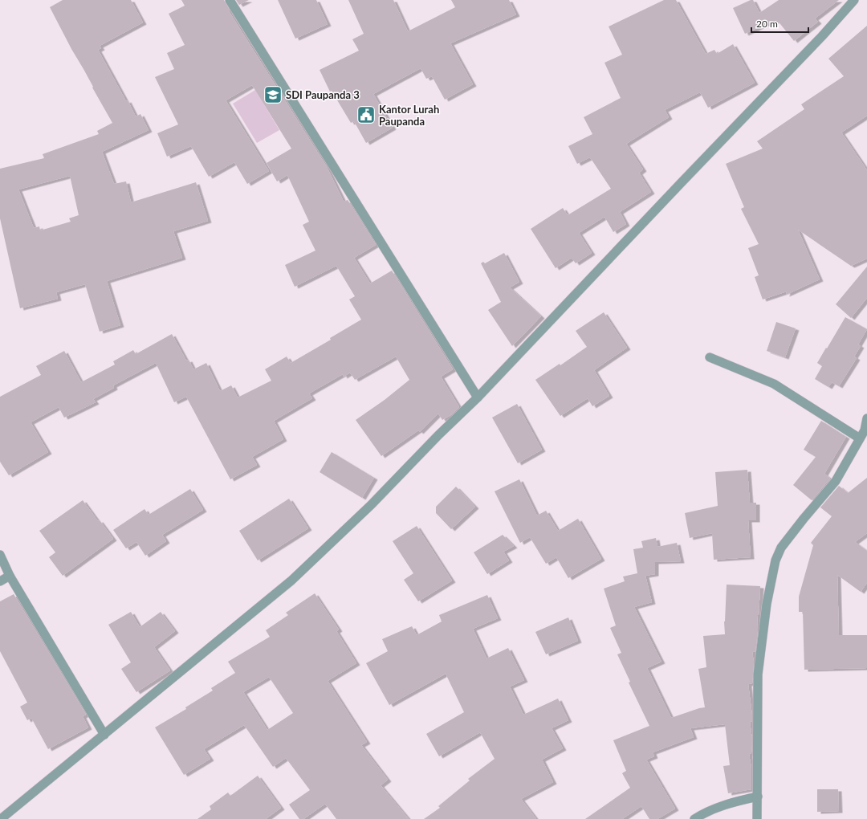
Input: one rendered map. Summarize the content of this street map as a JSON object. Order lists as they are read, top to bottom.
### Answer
{
  "places": {
    "school or university": ["SDI Paupanda 3"],
    "public building": ["Kantor Lurah Paupanda"]
  },
  "scale_bar": "20 m"
}
